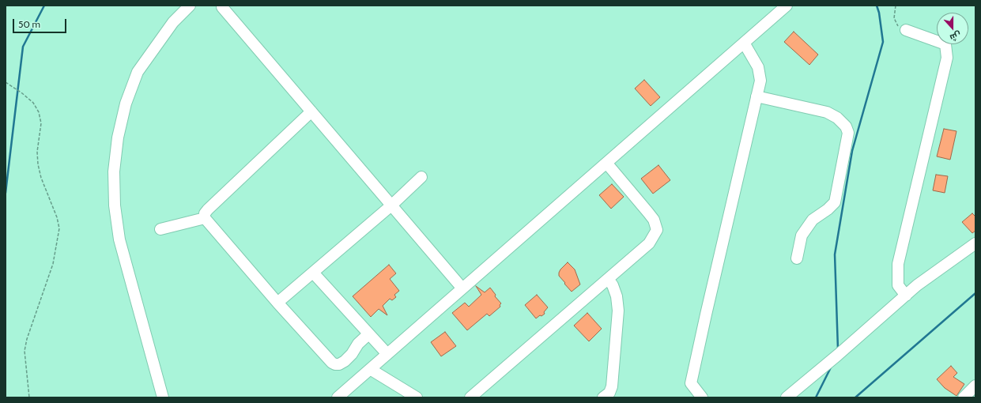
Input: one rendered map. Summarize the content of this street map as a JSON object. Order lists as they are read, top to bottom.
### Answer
{
  "scale_bar": "50 m",
  "north": "bottom"
}
